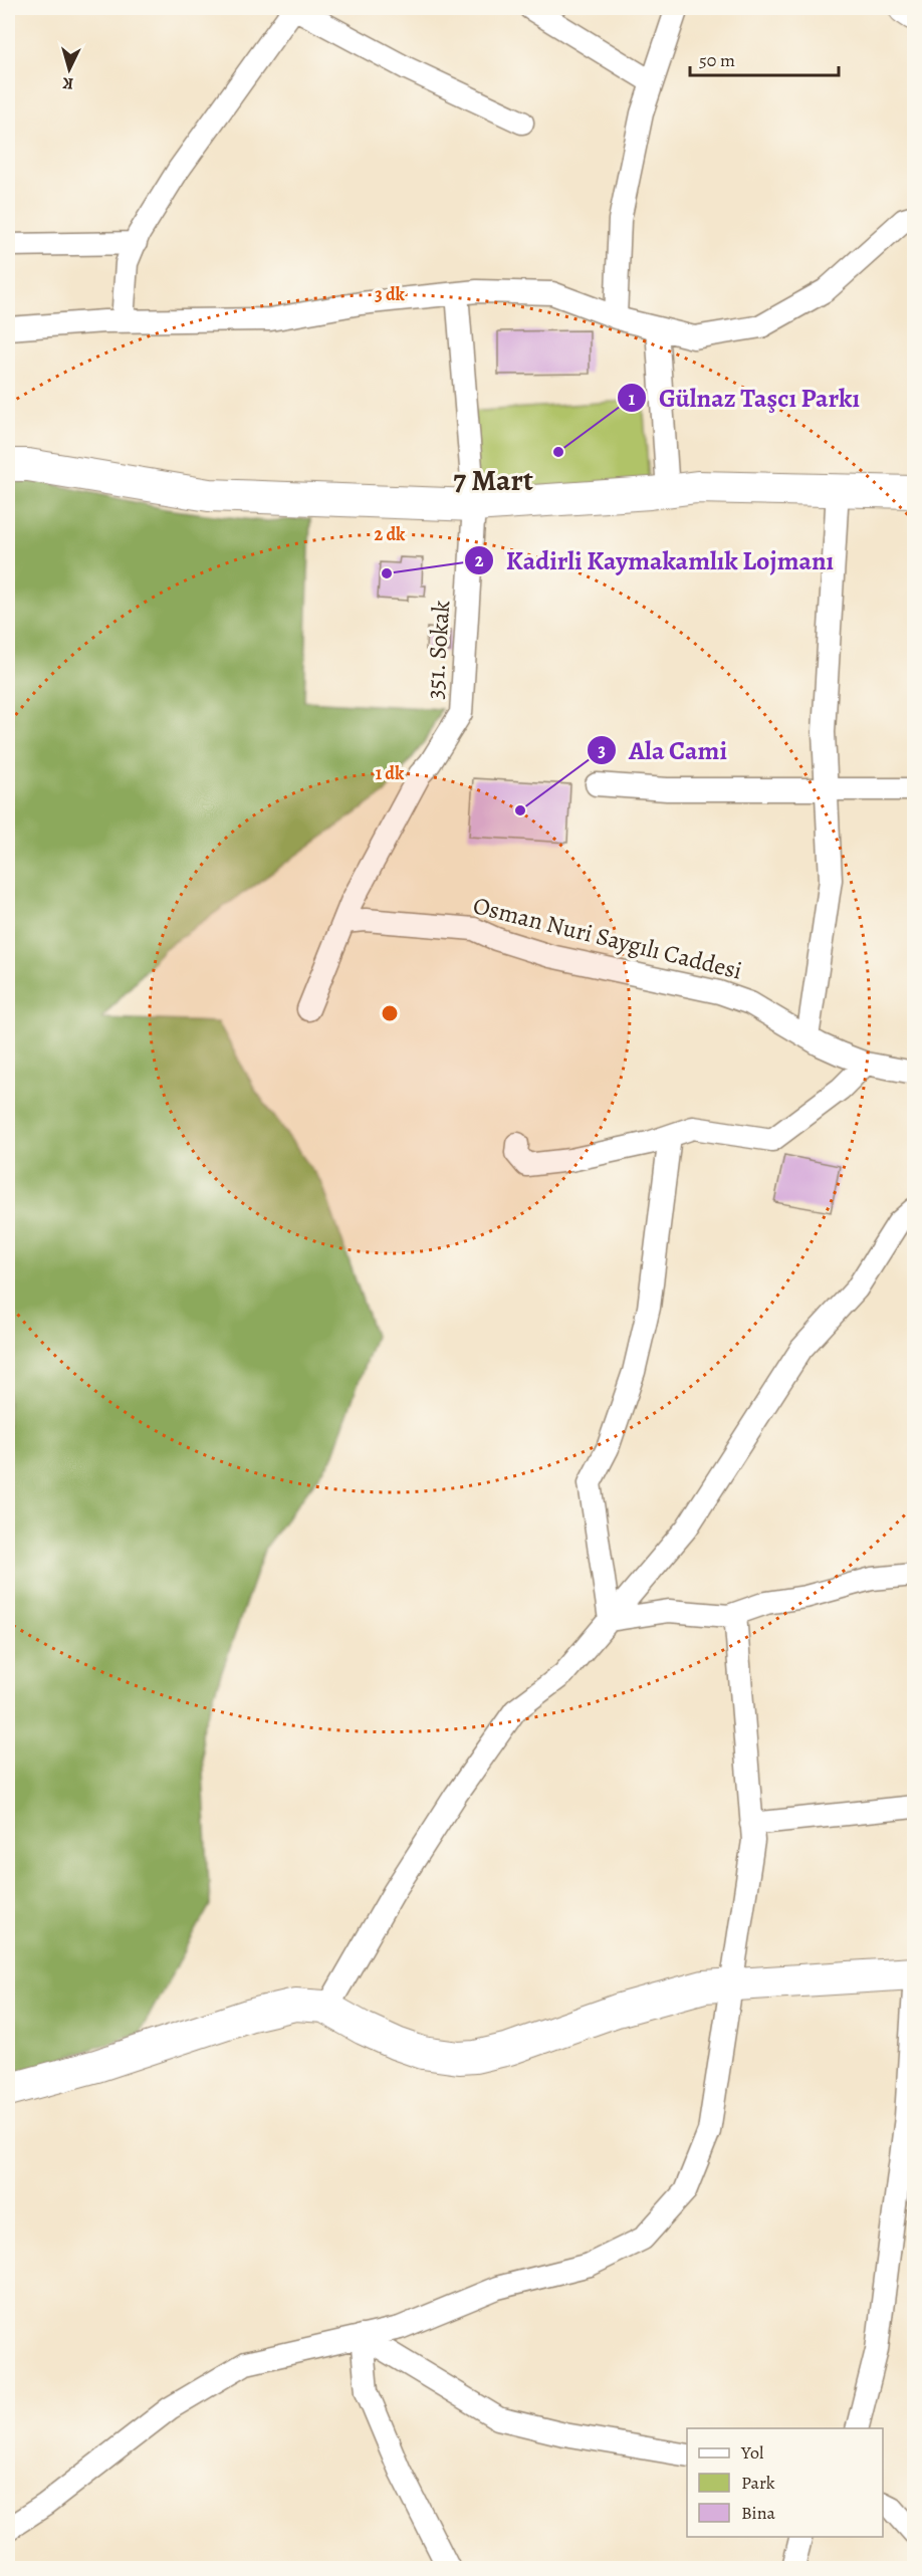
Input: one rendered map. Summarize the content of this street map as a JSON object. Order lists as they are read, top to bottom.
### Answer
{
  "streets": {
    "street": ["351. Sokak", "Osman Nuri Saygılı Caddesi"]
  },
  "crossings": [
    ["351. Sokak", "Osman Nuri Saygılı Caddesi"]
  ],
  "districts": ["7 Mart"],
  "places": ["Gülnaz Taşcı Parkı", "Kadirli Kaymakamlık Lojmanı", "Ala Cami"],
  "legend": ["Yol", "Park", "Bina"],
  "scale_bar": "50 m",
  "north": "bottom",
  "rings": ["3 dk", "2 dk", "1 dk"]
}
